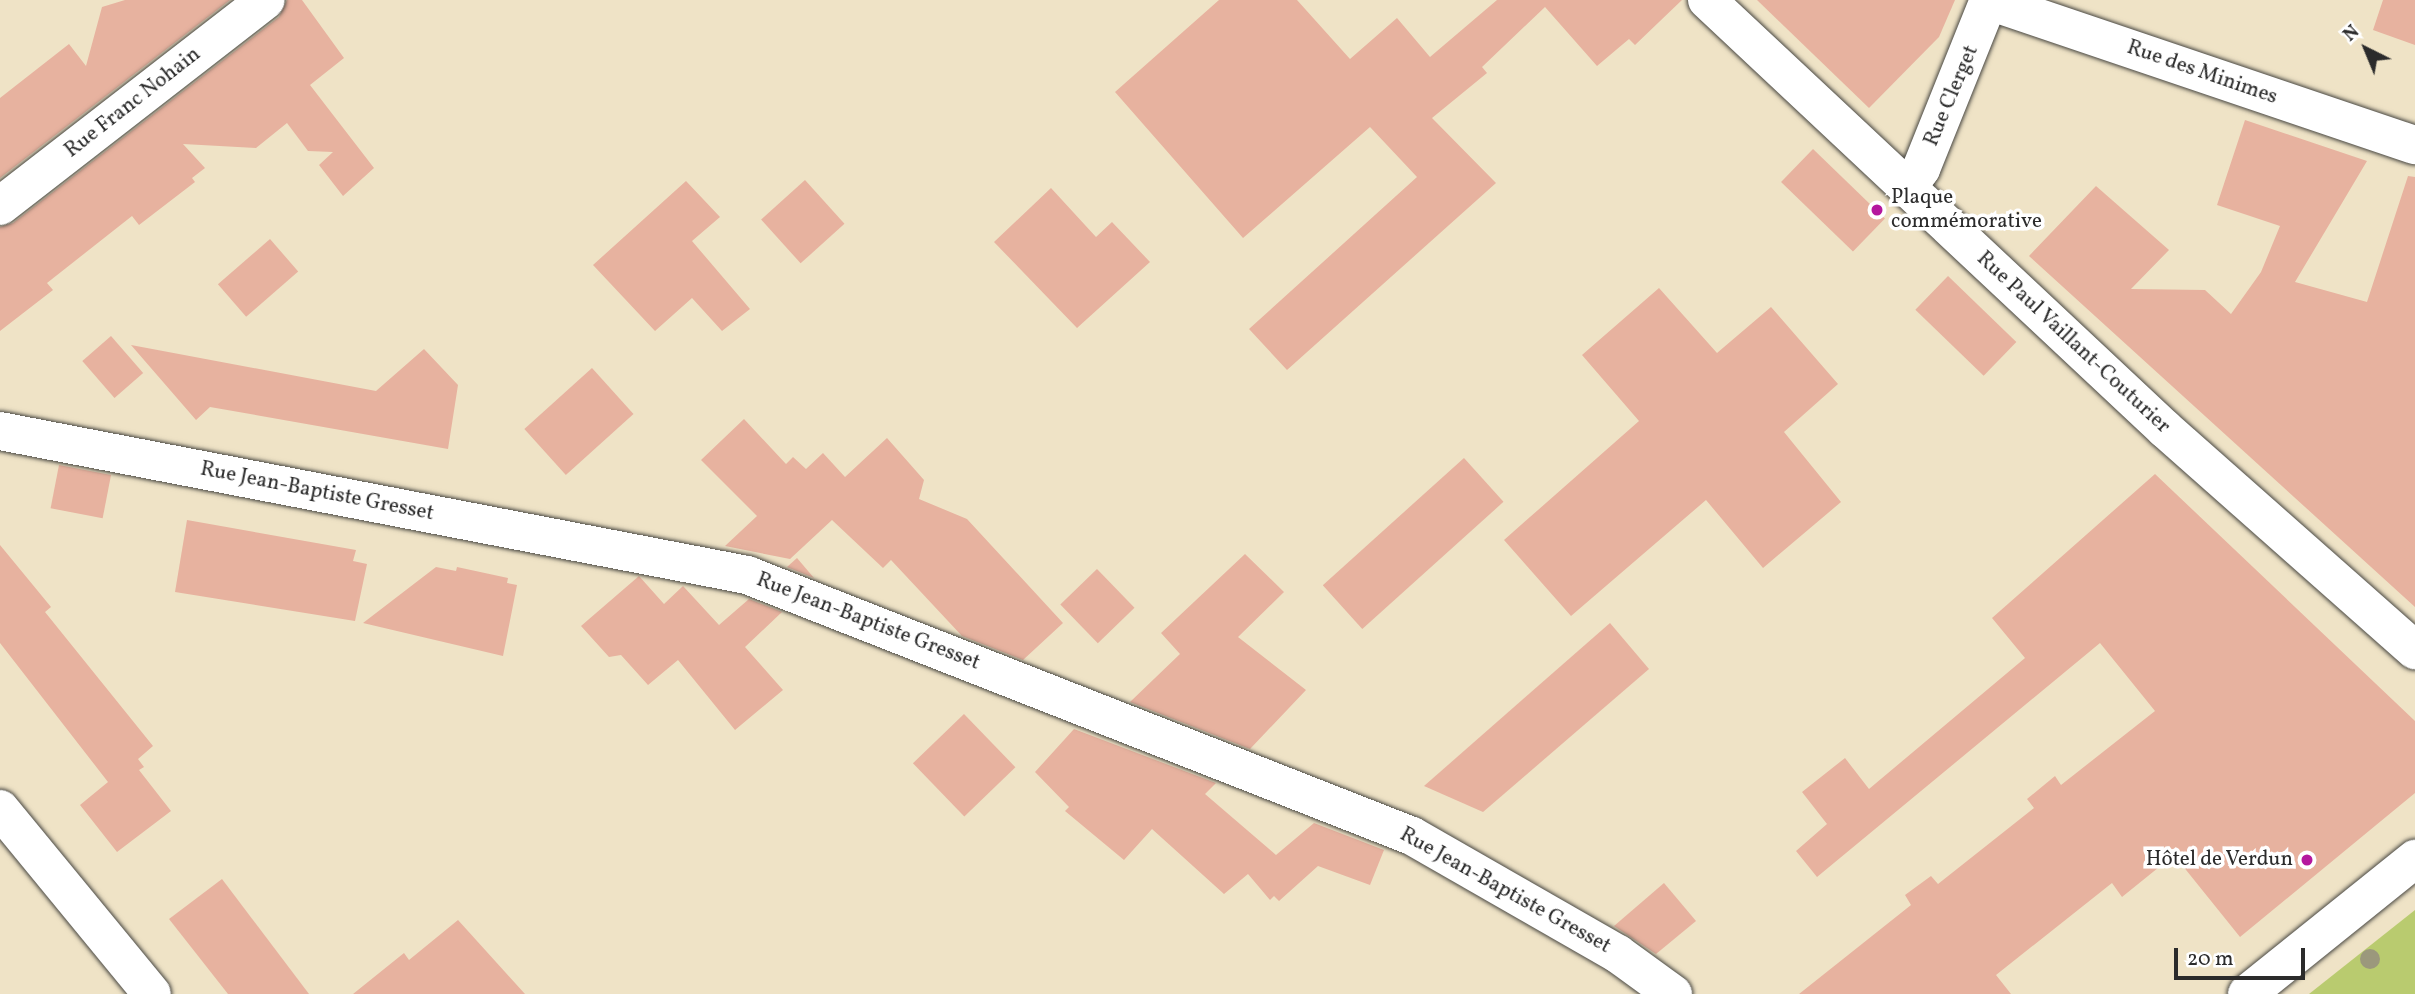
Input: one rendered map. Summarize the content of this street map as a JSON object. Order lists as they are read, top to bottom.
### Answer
{
  "streets": {
    "street": [
      "Rue des Minimes",
      "Rue Clerget",
      "Rue Franc Nohain",
      "Rue Paul Vaillant-Couturier",
      "Rue Jean-Baptiste Gresset"
    ]
  },
  "crossings": [
    ["Rue des Minimes", "Rue Clerget"],
    ["Rue Clerget", "Rue Paul Vaillant-Couturier"]
  ],
  "places": ["Plaque commémorative", "Hôtel de Verdun"],
  "scale_bar": "20 m",
  "north": "top left"
}
